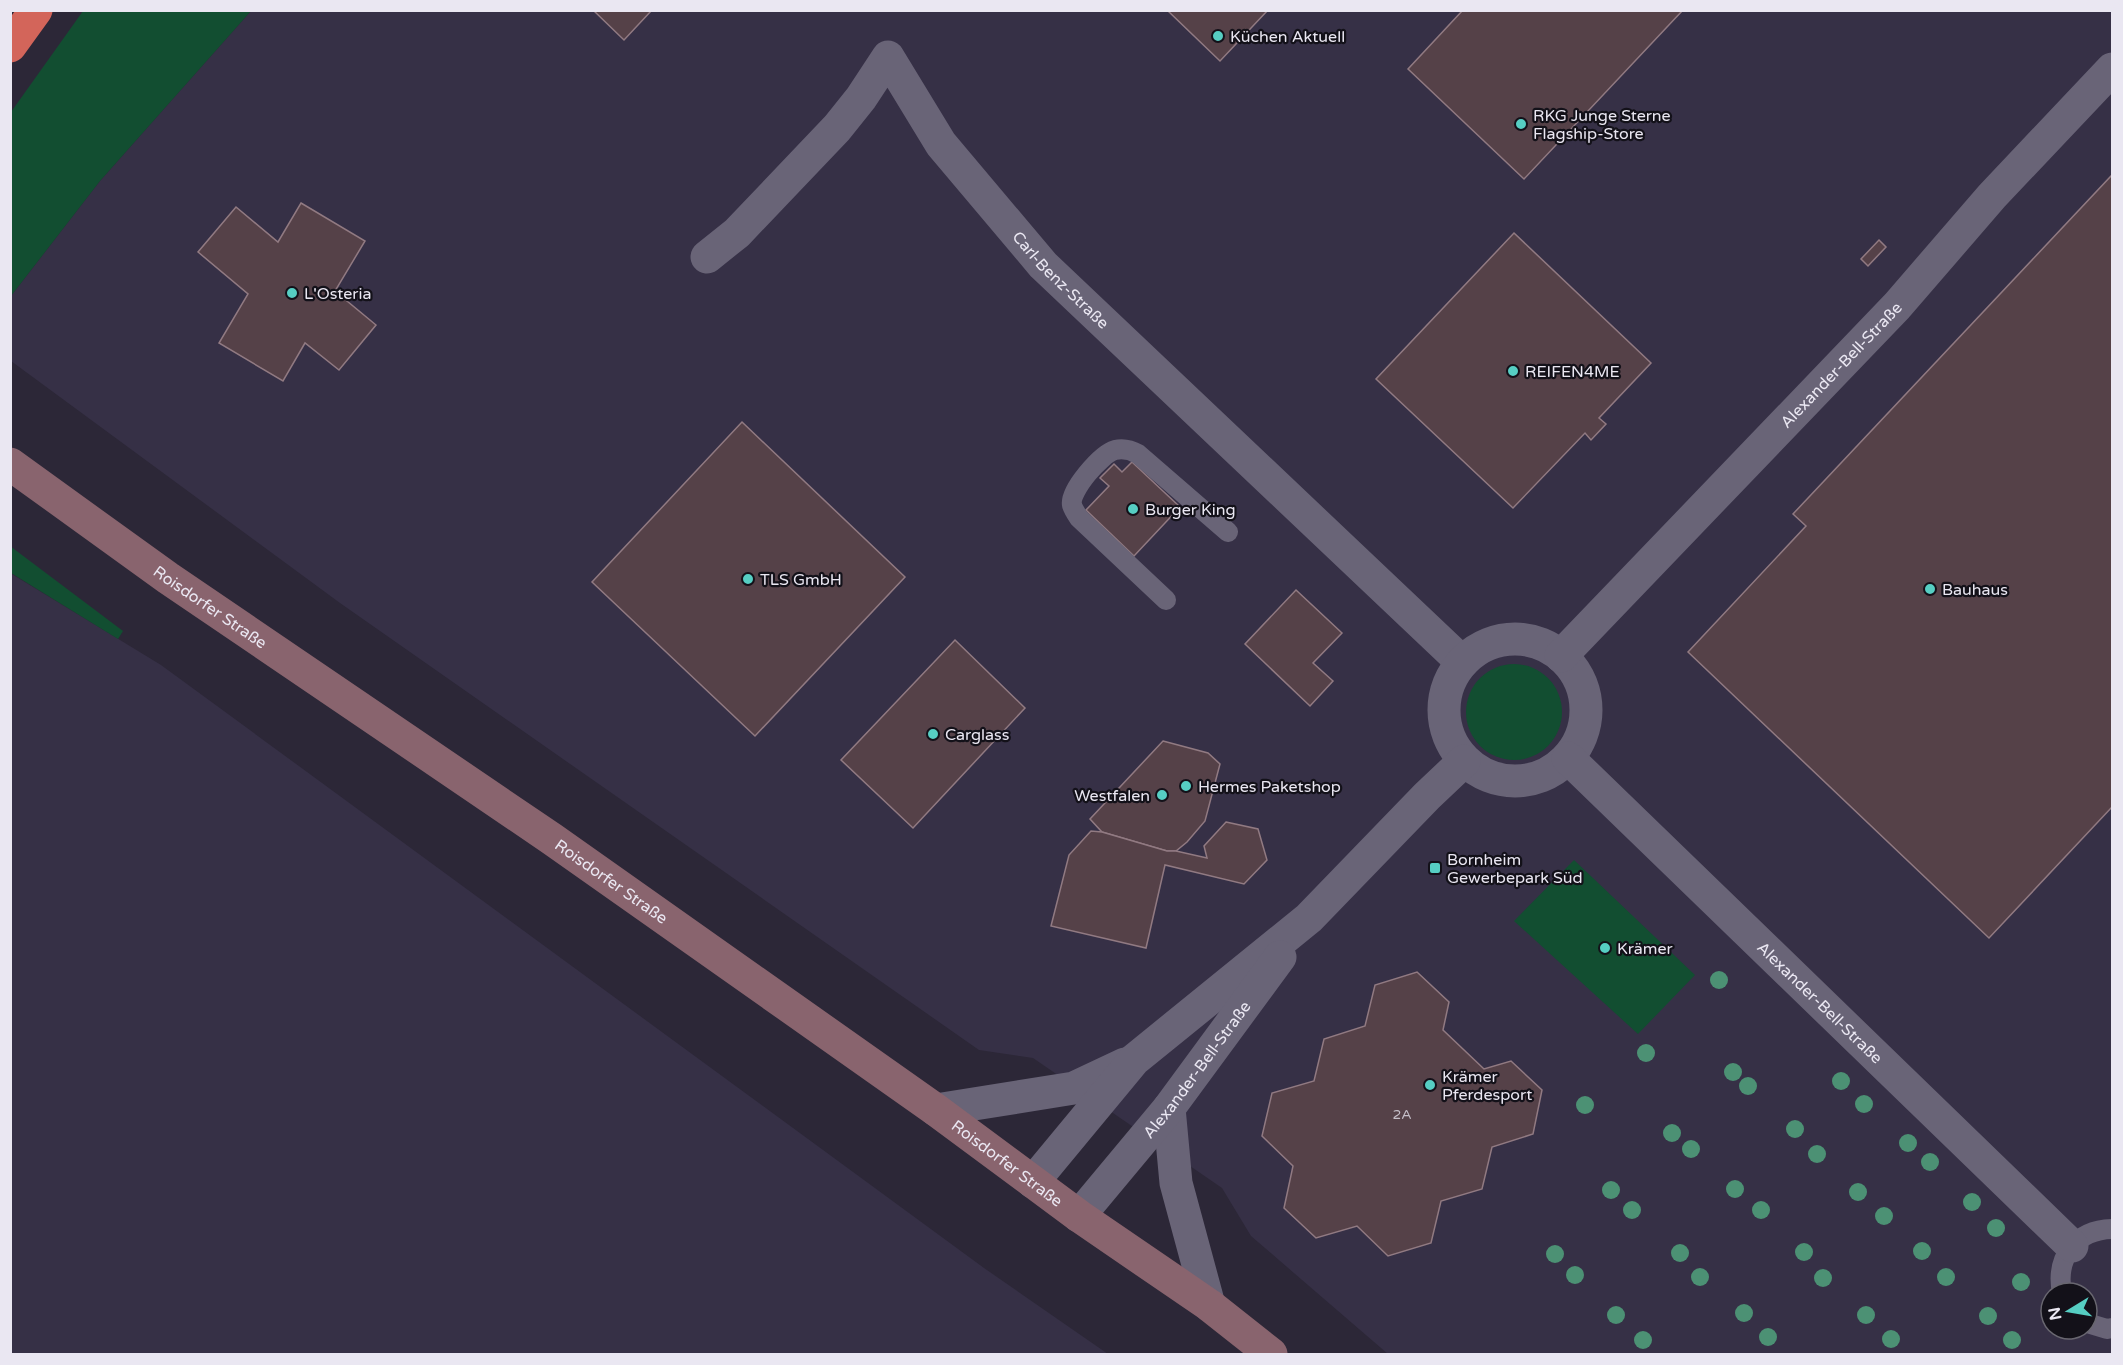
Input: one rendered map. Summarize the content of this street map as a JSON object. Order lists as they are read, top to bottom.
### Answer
{
  "streets": {
    "main road": ["Roisdorfer Straße"],
    "street": ["Carl-Benz-Straße", "Alexander-Bell-Straße"]
  },
  "crossings": [
    ["Carl-Benz-Straße", "Alexander-Bell-Straße"],
    ["Alexander-Bell-Straße", "Roisdorfer Straße"]
  ],
  "places": {
    "other": [
      "Küchen Aktuell",
      "RKG Junge Sterne Flagship-Store",
      "L'Osteria",
      "REIFEN4ME",
      "Burger King",
      "TLS GmbH",
      "Bauhaus",
      "Carglass",
      "Hermes Paketshop",
      "Westfalen",
      "Krämer",
      "Krämer Pferdesport"
    ],
    "transit": ["Bornheim Gewerbepark Süd"]
  },
  "house_numbers": ["2A"],
  "north": "left"
}
